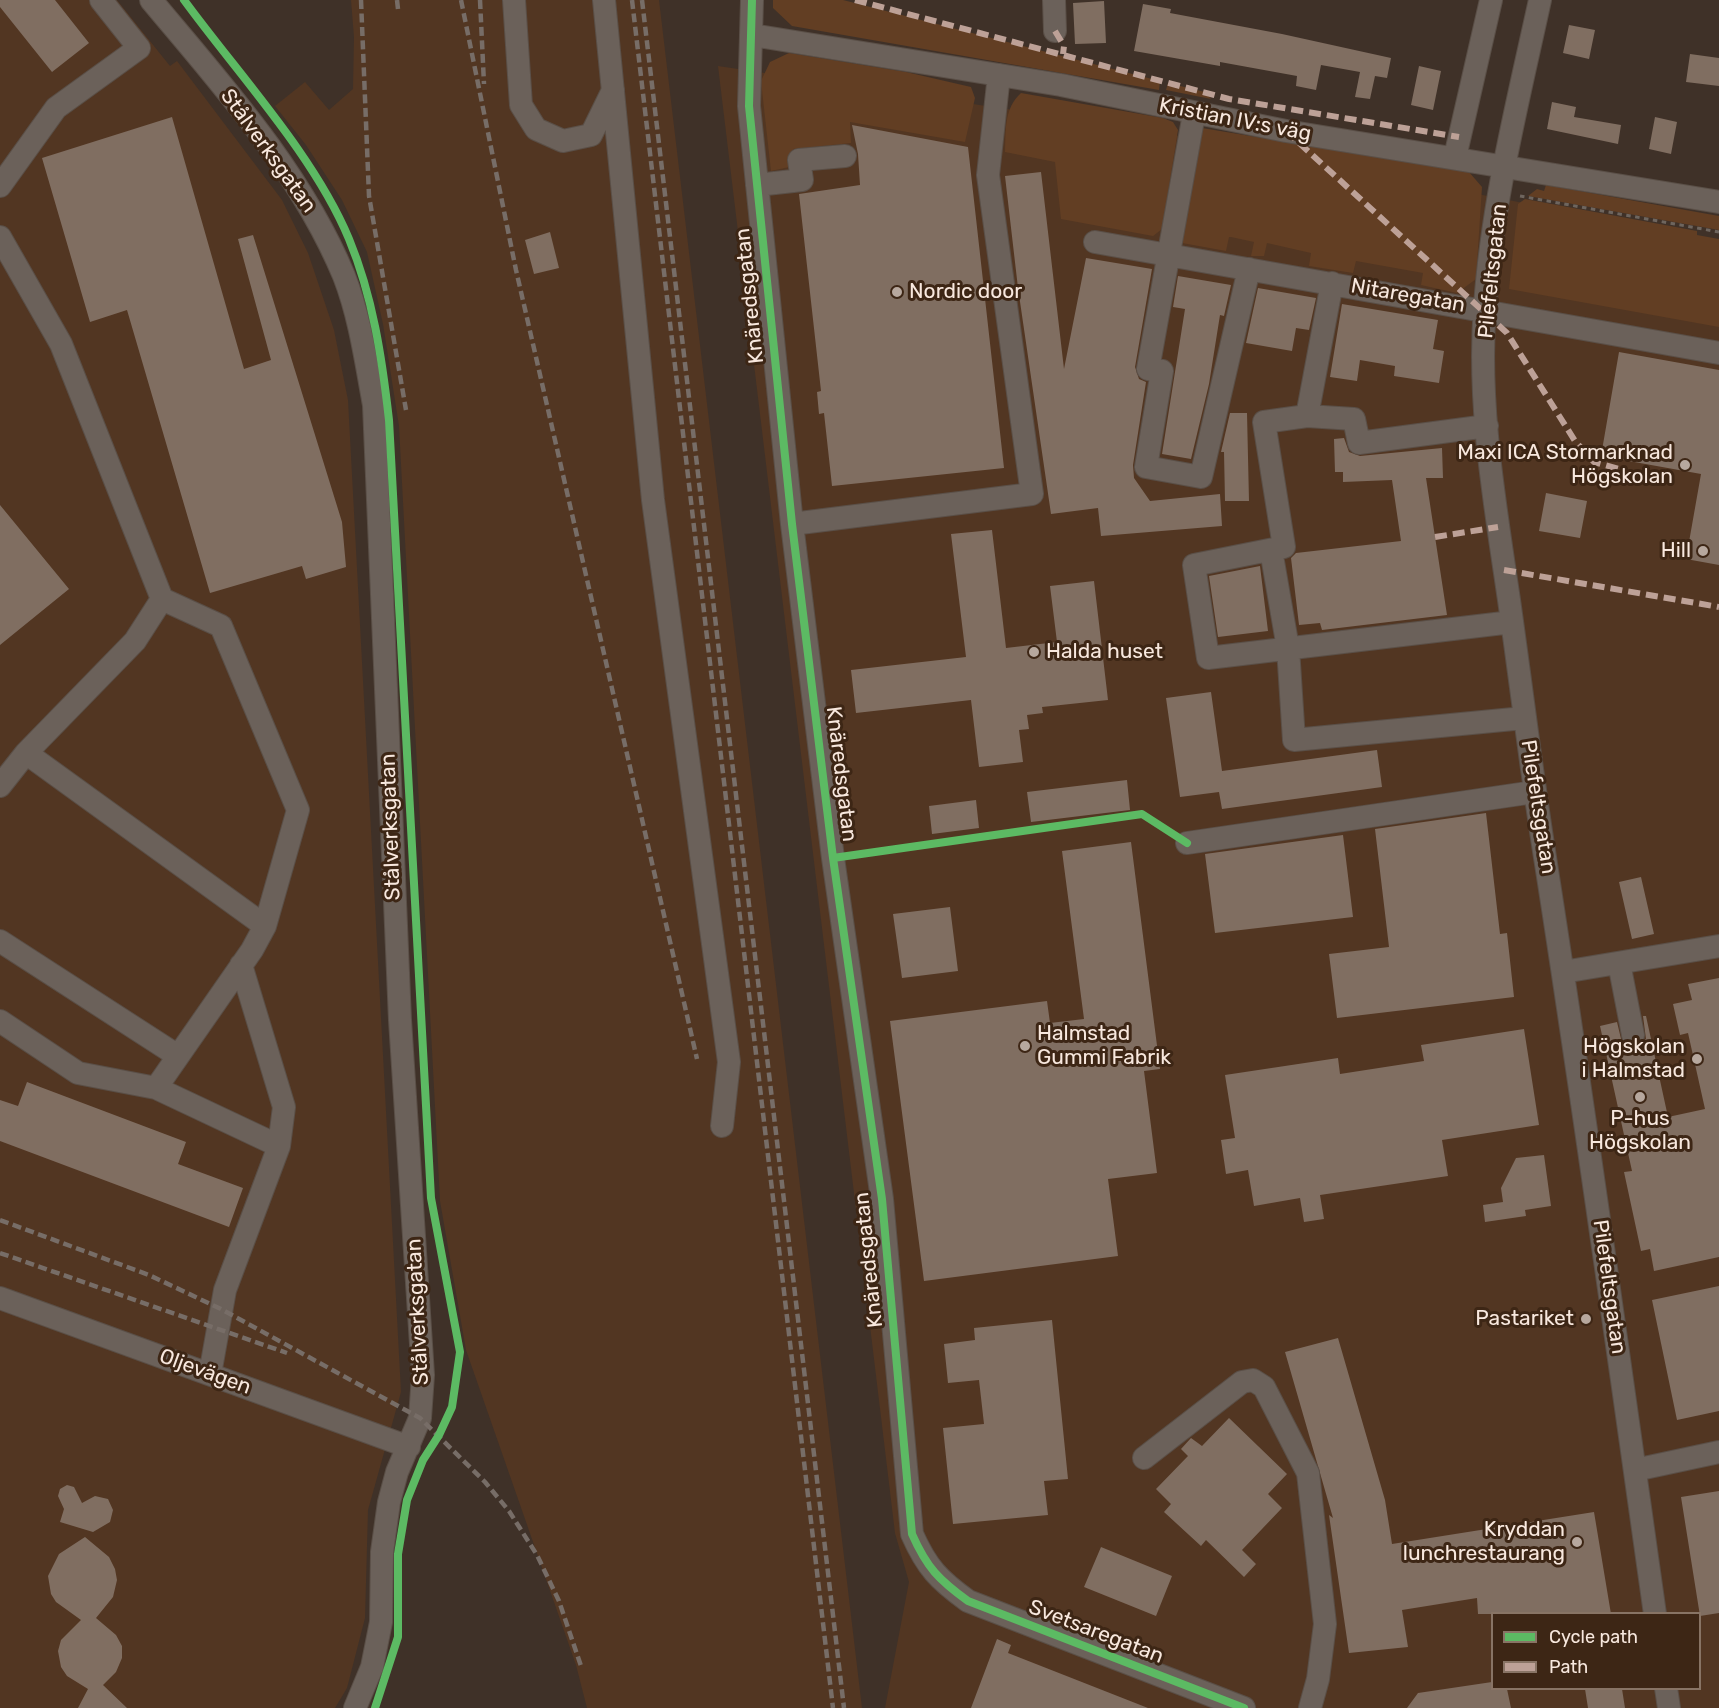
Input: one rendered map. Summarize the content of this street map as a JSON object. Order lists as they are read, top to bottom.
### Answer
{
  "streets": {
    "street": [
      "Kristian IV:s väg",
      "Stålverksgatan",
      "Pilefeltsgatan",
      "Knäredsgatan",
      "Nitaregatan",
      "Oljevägen",
      "Svetsaregatan"
    ]
  },
  "crossings": [
    ["Kristian IV:s väg", "Pilefeltsgatan"],
    ["Kristian IV:s väg", "Knäredsgatan"],
    ["Stålverksgatan", "Oljevägen"],
    ["Pilefeltsgatan", "Nitaregatan"],
    ["Knäredsgatan", "Svetsaregatan"]
  ],
  "places": [
    "Nordic door",
    "Maxi ICA Stormarknad Högskolan",
    "Hill",
    "Halda huset",
    "Halmstad Gummi Fabrik",
    "Högskolan i Halmstad",
    "P-hus Högskolan",
    "Pastariket",
    "Kryddan lunchrestaurang"
  ],
  "legend": ["Cycle path", "Path"]
}
